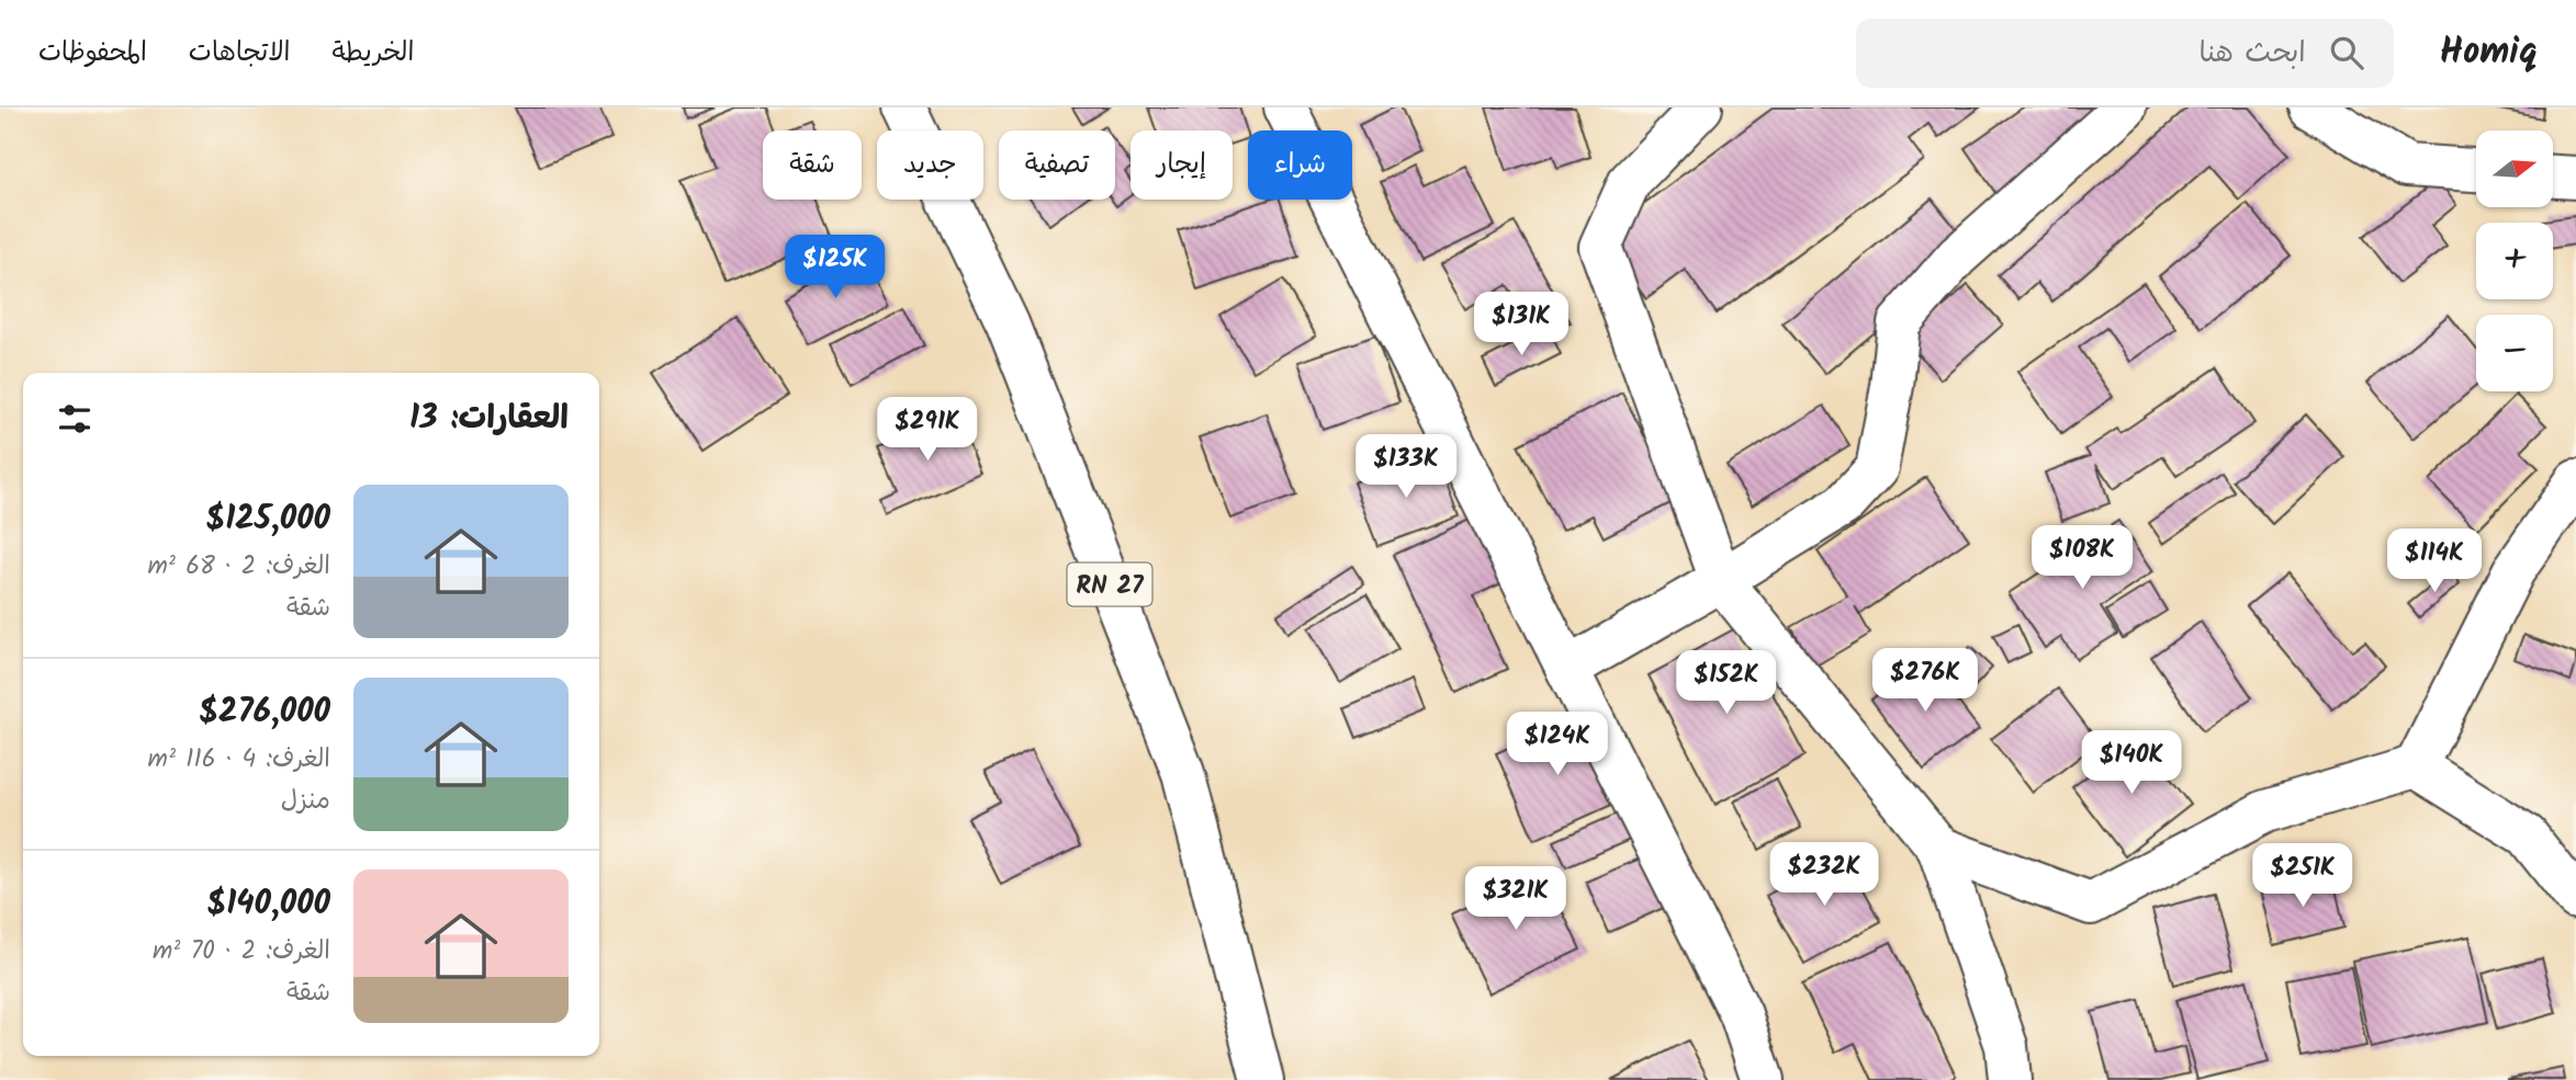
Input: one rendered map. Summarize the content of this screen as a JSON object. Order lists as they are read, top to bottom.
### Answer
{
  "streets": {
    "street": ["RN 27"]
  },
  "north": "right",
  "page": {
    "header": "Homiq",
    "search": "ابحث هنا",
    "nav": ["الخريطة", "الاتجاهات", "المحفوظات"],
    "map_buttons": ["+", "−"],
    "chip": [
      "شراء",
      "إيجار",
      "تصفية",
      "جديد",
      "شقة"
    ],
    "price": [
      "$125K",
      "$131K",
      "$291K",
      "$133K",
      "$108K",
      "$114K",
      "$276K",
      "$152K",
      "$124K",
      "$140K",
      "$232K",
      "$251K",
      "$321K"
    ],
    "heading": "العقارات: 13",
    "list": [
      {
        "name": "$125,000",
        "note": "الغرف: 2 · 68 m² · شقة"
      },
      {
        "name": "$276,000",
        "note": "الغرف: 4 · 116 m² · منزل"
      },
      {
        "name": "$140,000",
        "note": "الغرف: 2 · 70 m² · شقة"
      }
    ]
  }
}
